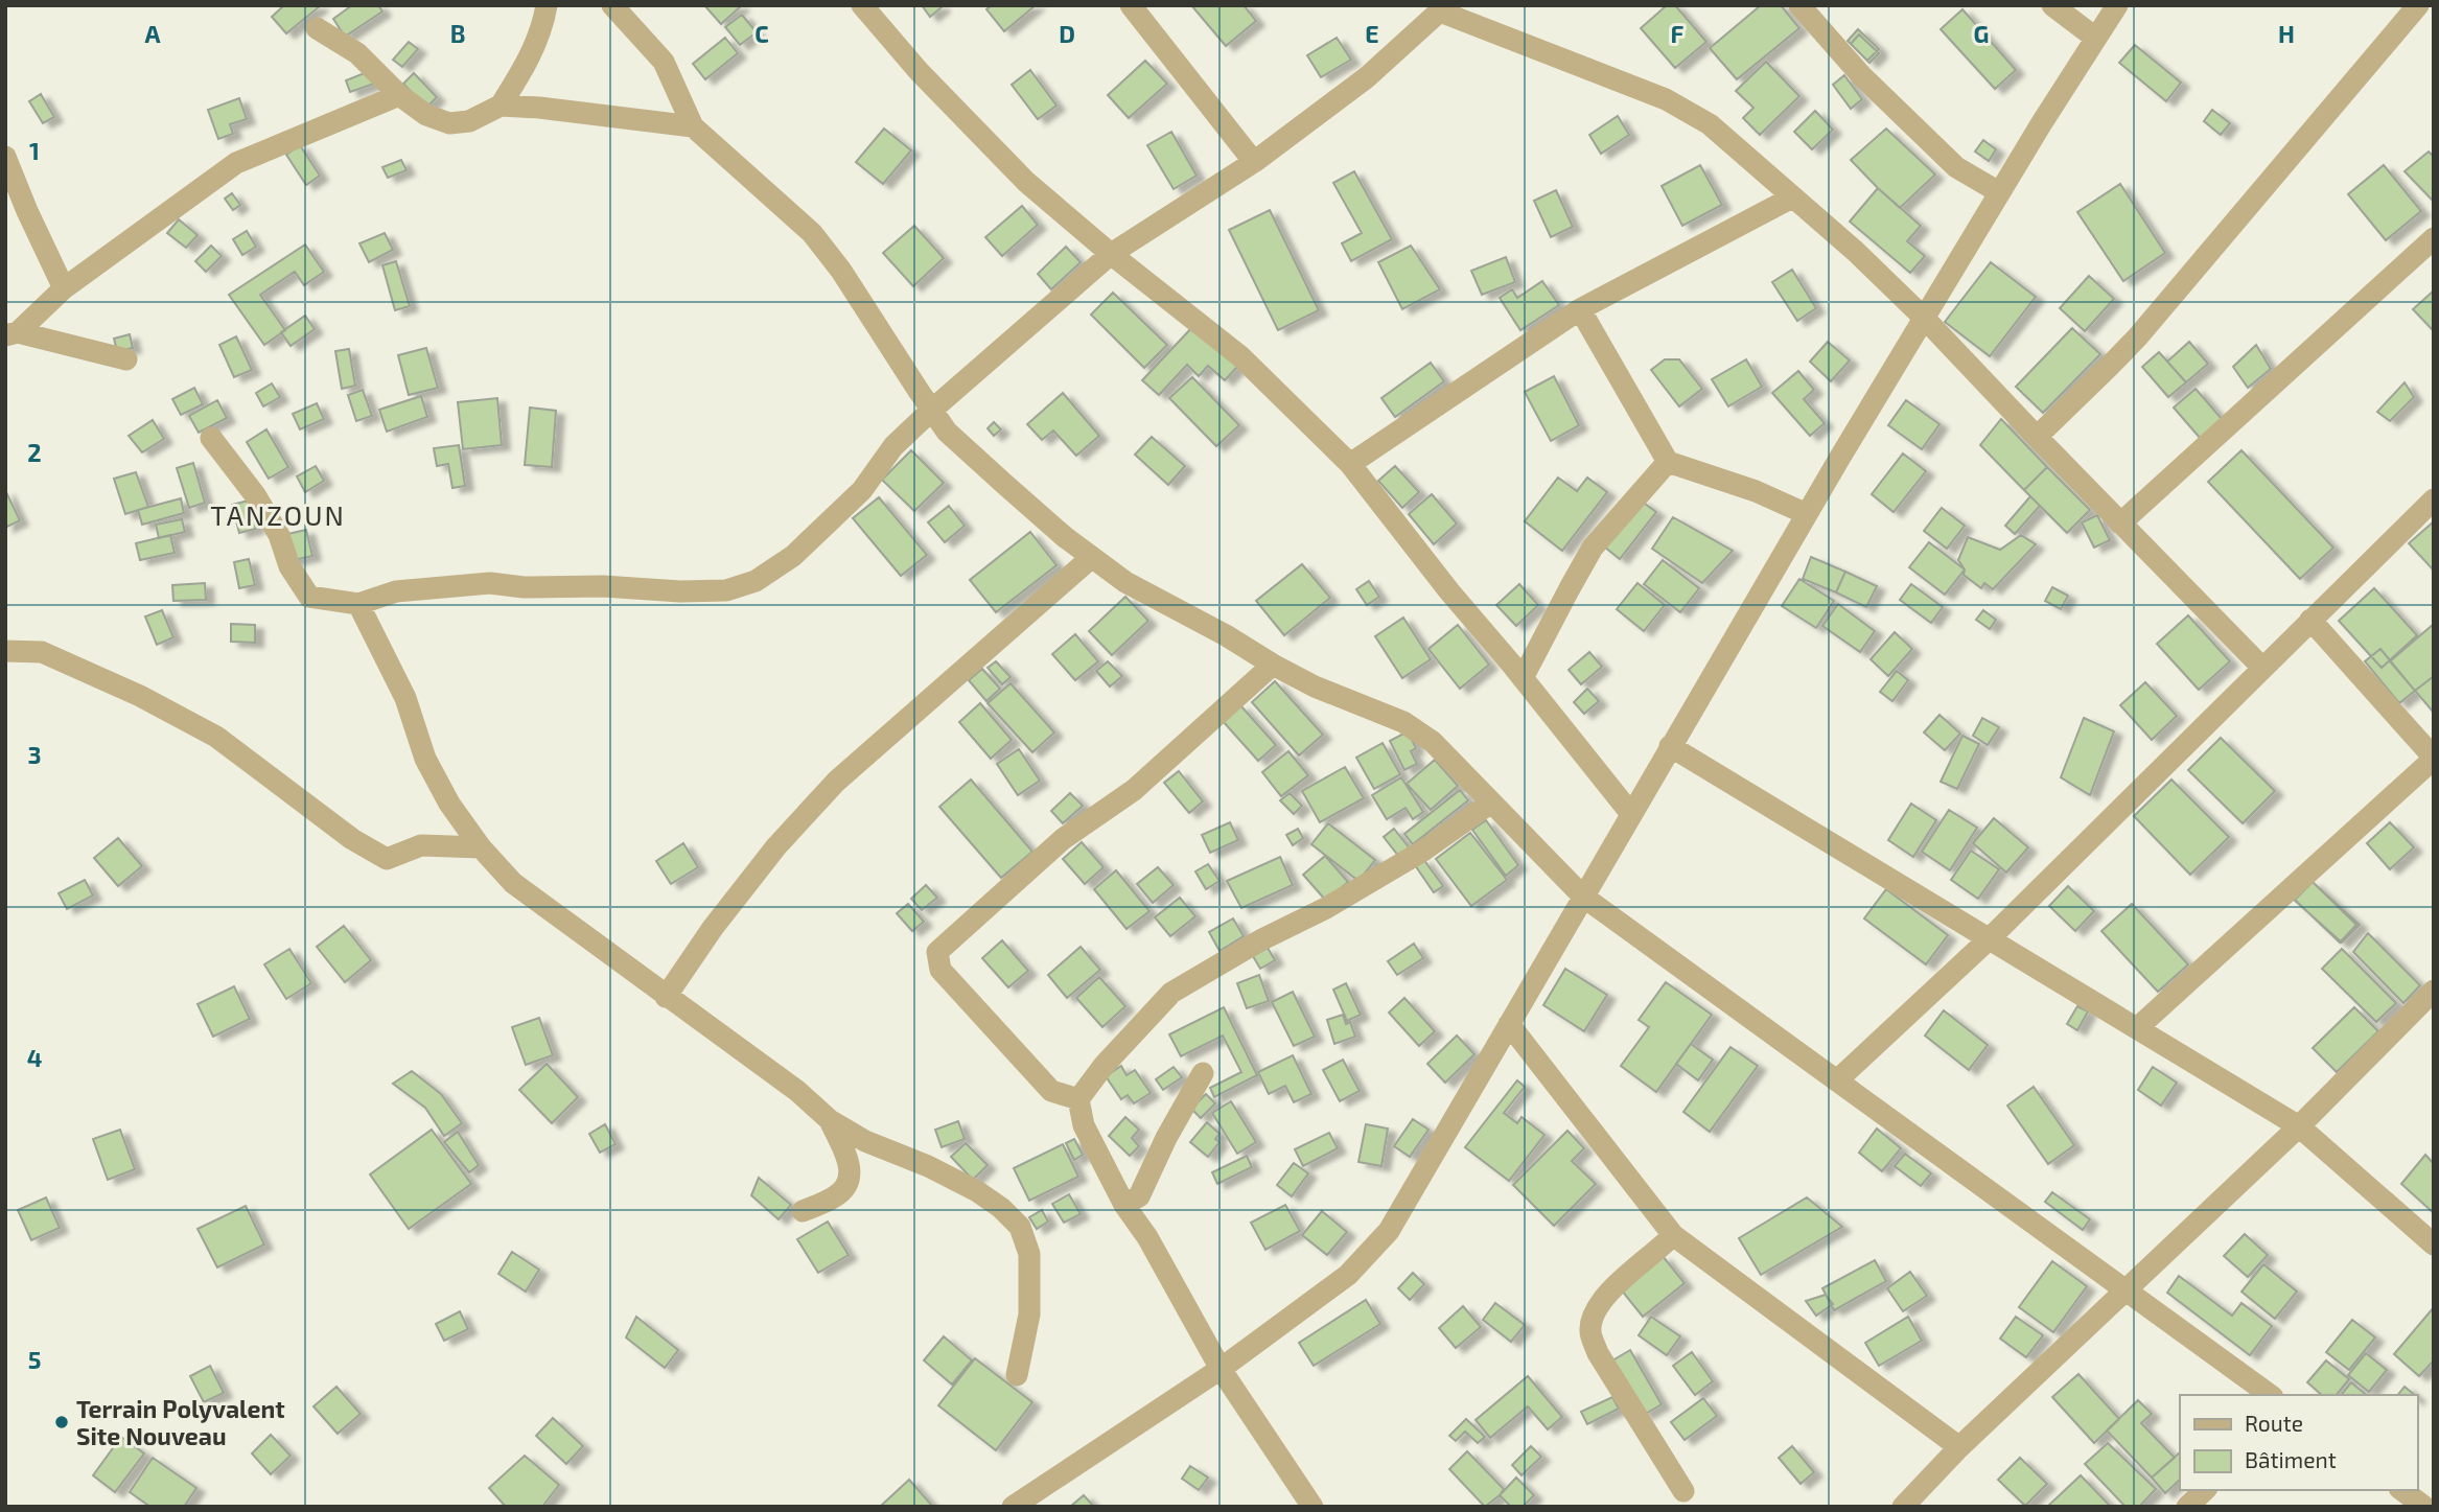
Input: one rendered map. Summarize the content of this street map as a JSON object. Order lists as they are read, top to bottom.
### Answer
{
  "districts": ["TANZOUN"],
  "places": ["Terrain Polyvalent Site Nouveau"],
  "legend": ["Route", "Bâtiment"],
  "grid": {
    "columns": [
      "A",
      "B",
      "C",
      "D",
      "E",
      "F",
      "G",
      "H"
    ],
    "rows": [
      "1",
      "2",
      "3",
      "4",
      "5"
    ]
  }
}
